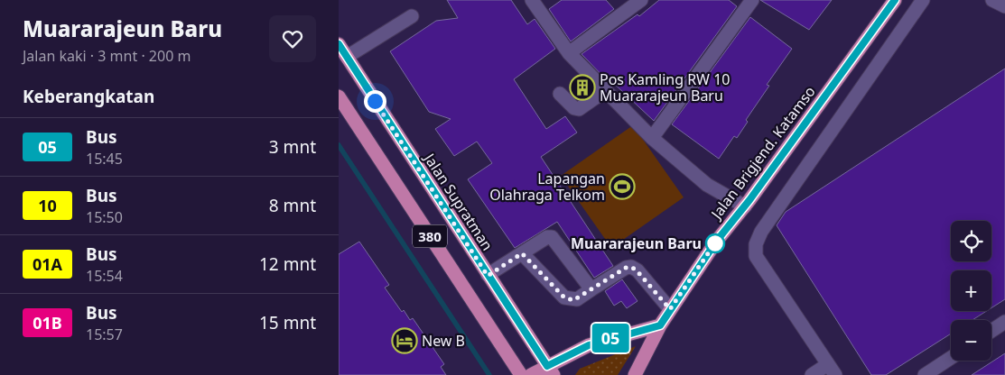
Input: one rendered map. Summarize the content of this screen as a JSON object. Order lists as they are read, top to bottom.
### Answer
{
  "streets": {
    "main road": ["Jalan Brigjend. Katamso", "Jalan Supratman", "380"]
  },
  "places": {
    "building": ["Pos Kamling RW 10 Muararajeun Baru"],
    "sports": ["Lapangan Olahraga Telkom"],
    "other": ["Muararajeun Baru"],
    "hotel": ["New B"]
  },
  "lines": ["bus line 05"],
  "page": {
    "heading": [
      ["Muararajeun Baru", "Jalan kaki · 3 mnt · 200 m"],
      "Keberangkatan"
    ],
    "on_map": "05",
    "list": [
      {
        "mark": "05",
        "name": "Bus",
        "note": "15:45",
        "value": "3 mnt"
      },
      {
        "mark": "10",
        "name": "Bus",
        "note": "15:50",
        "value": "8 mnt"
      },
      {
        "mark": "01A",
        "name": "Bus",
        "note": "15:54",
        "value": "12 mnt"
      },
      {
        "mark": "01B",
        "name": "Bus",
        "note": "15:57",
        "value": "15 mnt"
      }
    ],
    "map_buttons": ["+", "−"]
  }
}
